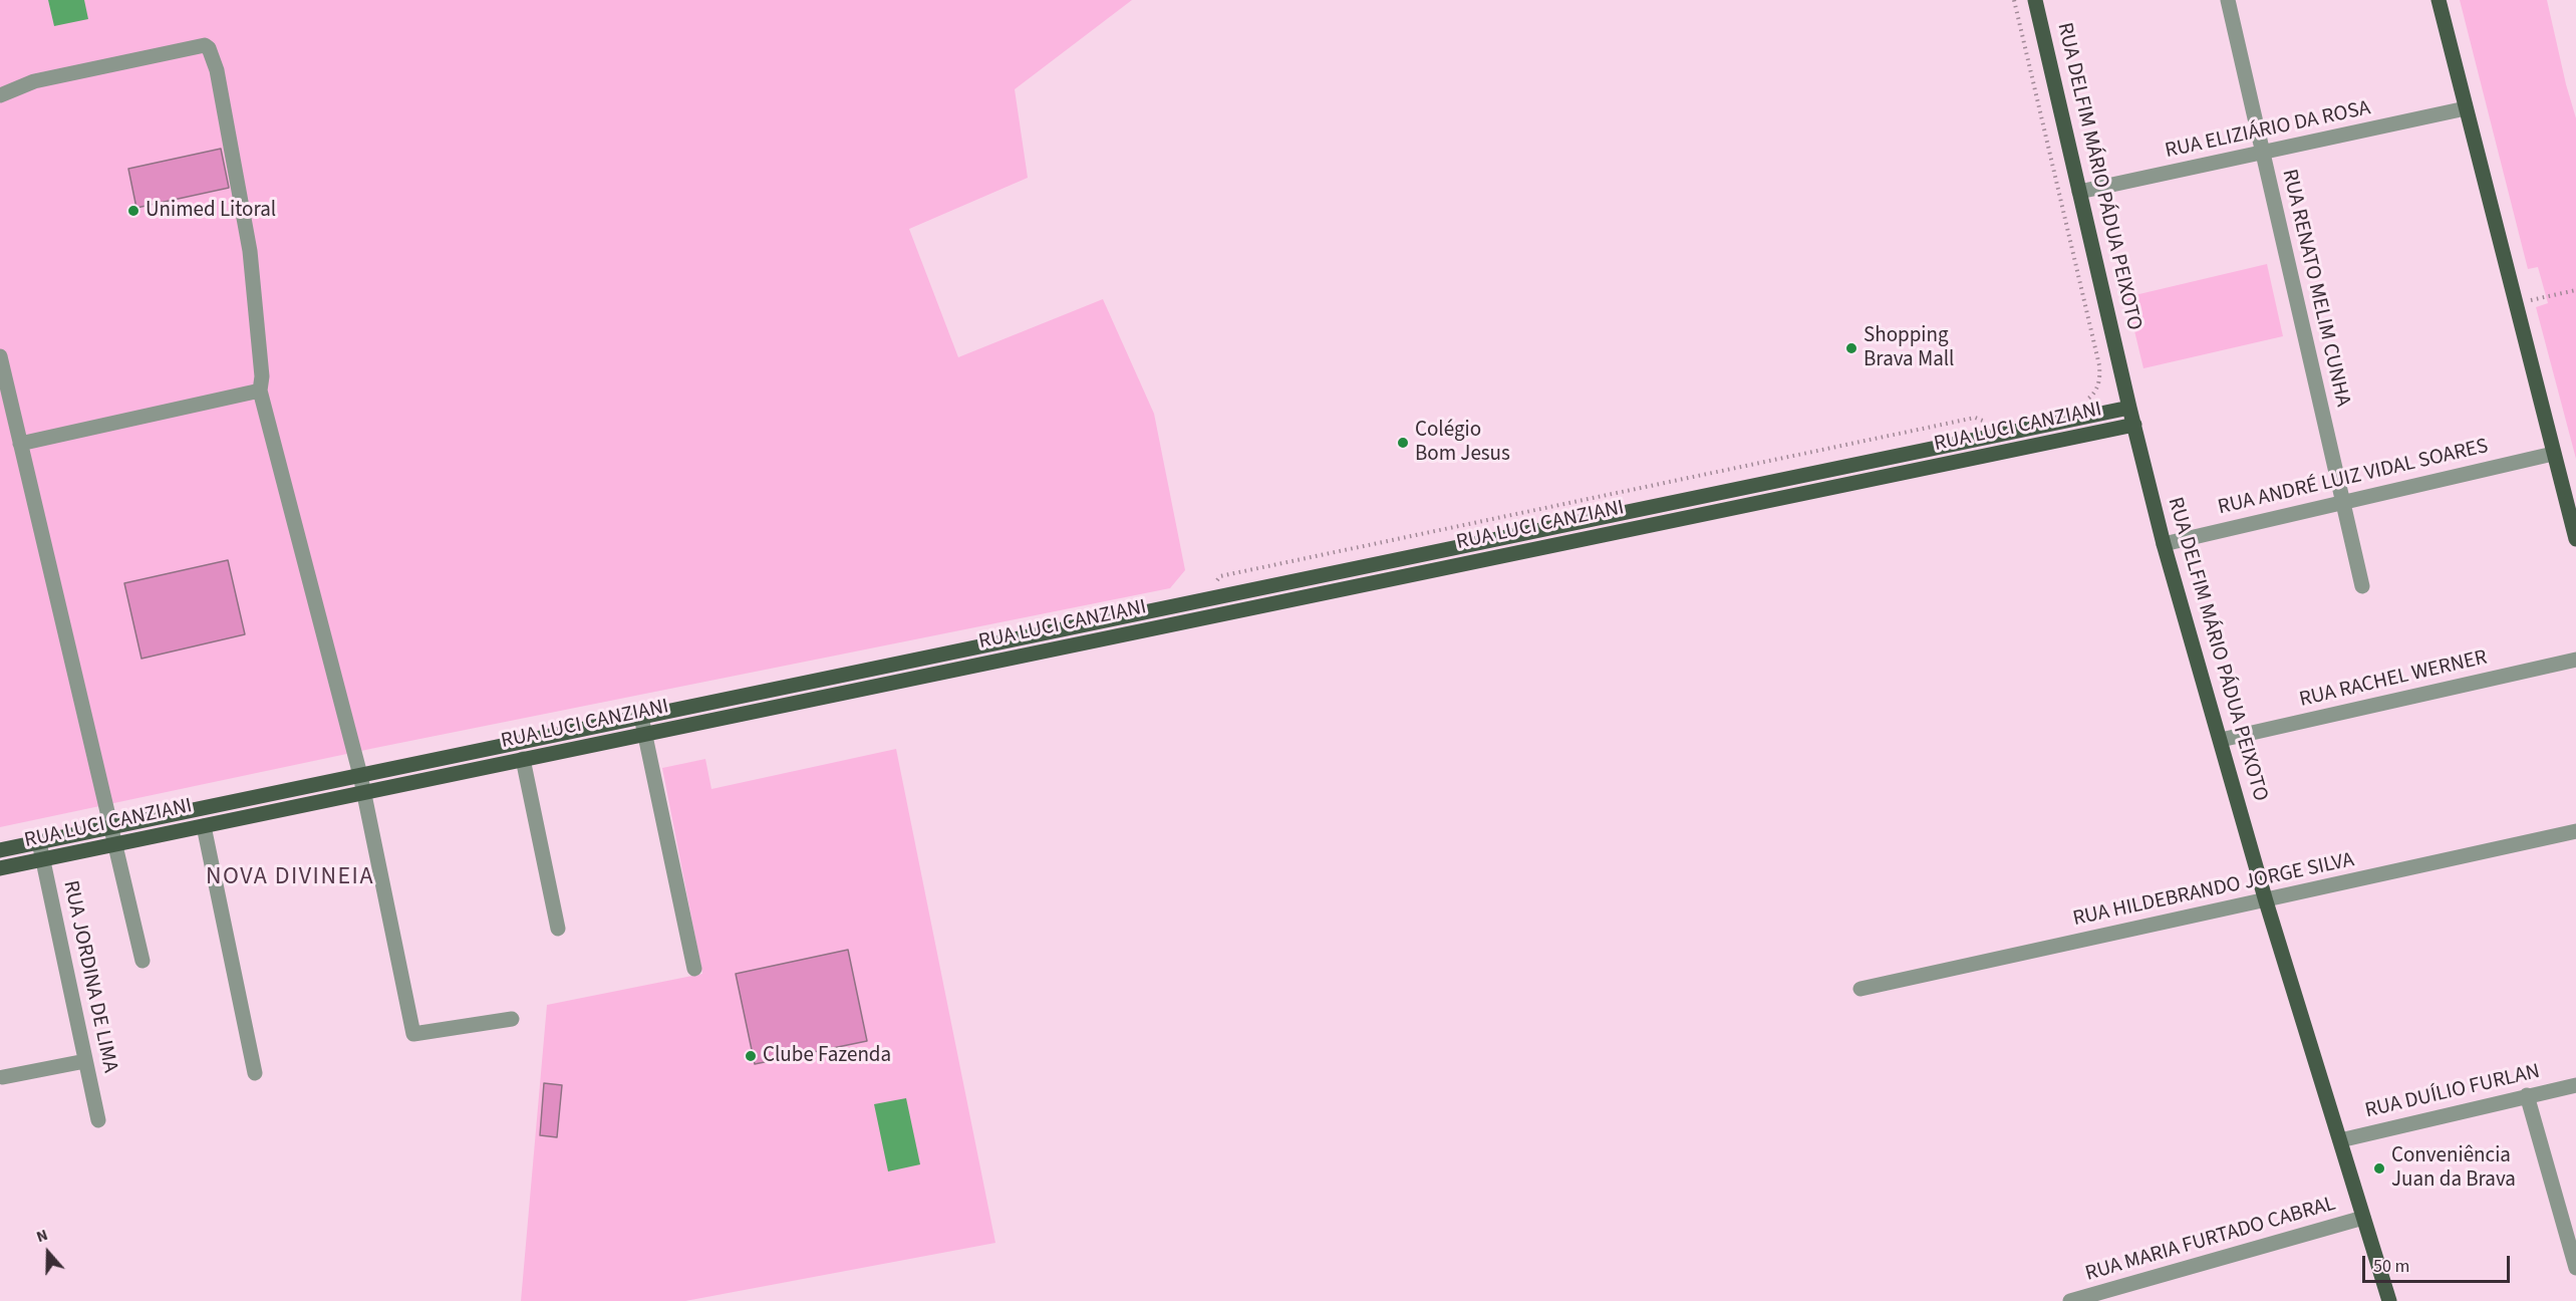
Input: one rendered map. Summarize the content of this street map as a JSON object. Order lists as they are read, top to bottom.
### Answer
{
  "streets": {
    "main road": ["RUA DELFIM MÁRIO PÁDUA PEIXOTO", "RUA LUCI CANZIANI"],
    "street": [
      "RUA ELIZIÁRIO DA ROSA",
      "RUA RENATO MELIM CUNHA",
      "RUA ANDRÉ LUIZ VIDAL SOARES",
      "RUA RACHEL WERNER",
      "RUA HILDEBRANDO JORGE SILVA",
      "RUA JORDINA DE LIMA",
      "RUA DUÍLIO FURLAN",
      "RUA MARIA FURTADO CABRAL"
    ]
  },
  "crossings": [
    ["RUA ELIZIÁRIO DA ROSA", "RUA DELFIM MÁRIO PÁDUA PEIXOTO"],
    ["RUA ELIZIÁRIO DA ROSA", "RUA RENATO MELIM CUNHA"],
    ["RUA DELFIM MÁRIO PÁDUA PEIXOTO", "RUA LUCI CANZIANI"],
    ["RUA DELFIM MÁRIO PÁDUA PEIXOTO", "RUA ANDRÉ LUIZ VIDAL SOARES"],
    ["RUA DELFIM MÁRIO PÁDUA PEIXOTO", "RUA RACHEL WERNER"],
    ["RUA DELFIM MÁRIO PÁDUA PEIXOTO", "RUA HILDEBRANDO JORGE SILVA"],
    ["RUA DELFIM MÁRIO PÁDUA PEIXOTO", "RUA DUÍLIO FURLAN"],
    ["RUA DELFIM MÁRIO PÁDUA PEIXOTO", "RUA MARIA FURTADO CABRAL"],
    ["RUA RENATO MELIM CUNHA", "RUA ANDRÉ LUIZ VIDAL SOARES"],
    ["RUA LUCI CANZIANI", "RUA JORDINA DE LIMA"]
  ],
  "districts": ["NOVA DIVINEIA"],
  "places": [
    "Unimed Litoral",
    "Shopping Brava Mall",
    "Colégio Bom Jesus",
    "Clube Fazenda",
    "Conveniência Juan da Brava"
  ],
  "scale_bar": "50 m",
  "north": "top"
}
